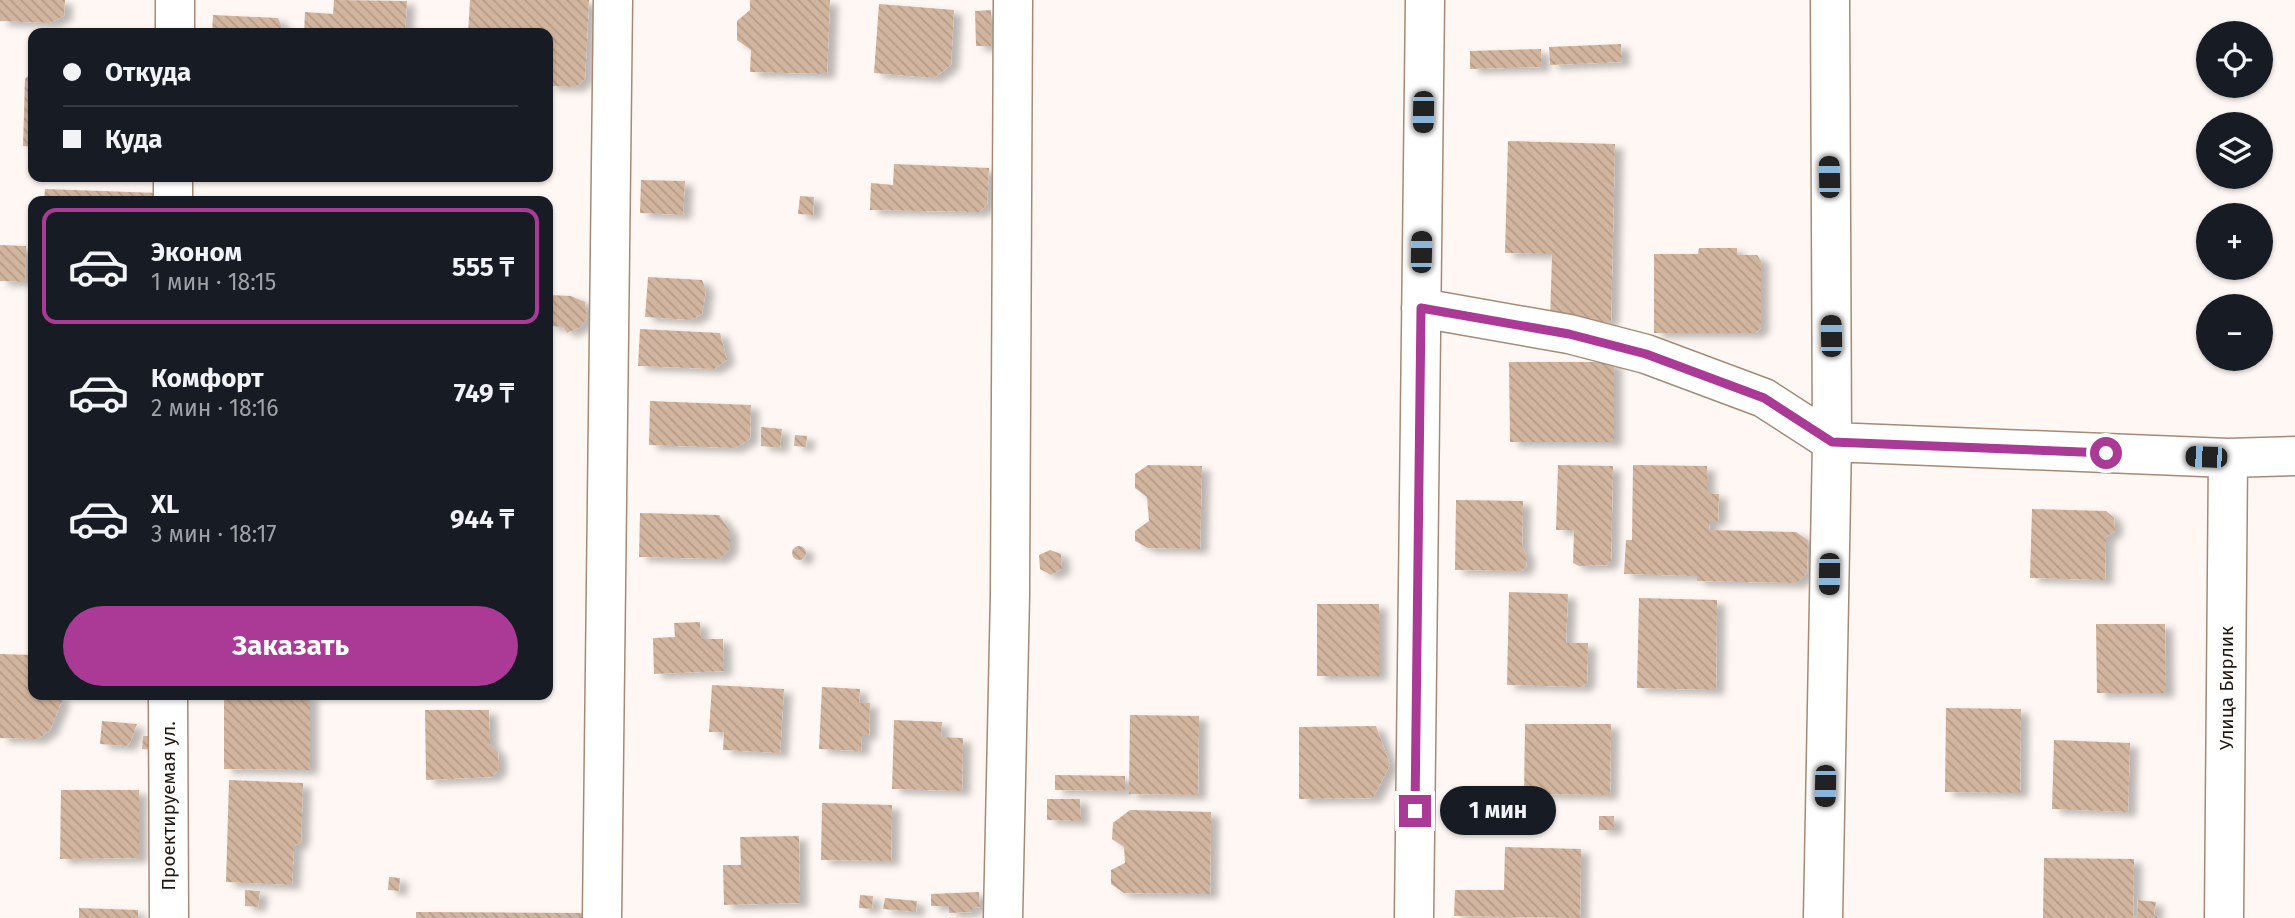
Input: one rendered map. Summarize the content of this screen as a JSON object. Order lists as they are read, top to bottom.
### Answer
{
  "streets": {
    "street": ["Улица Бирлик", "Проектируемая ул."]
  },
  "page": {
    "map_buttons": ["+", "−"],
    "banner": ["Откуда", "Куда"],
    "list": [
      {
        "name": "Эконом",
        "note": "1 мин · 18:15",
        "value": "555 ₸"
      },
      {
        "name": "Комфорт",
        "note": "2 мин · 18:16",
        "value": "749 ₸"
      },
      {
        "name": "XL",
        "note": "3 мин · 18:17",
        "value": "944 ₸"
      }
    ],
    "buttons": "Заказать",
    "bubble": "1 мин"
  }
}
